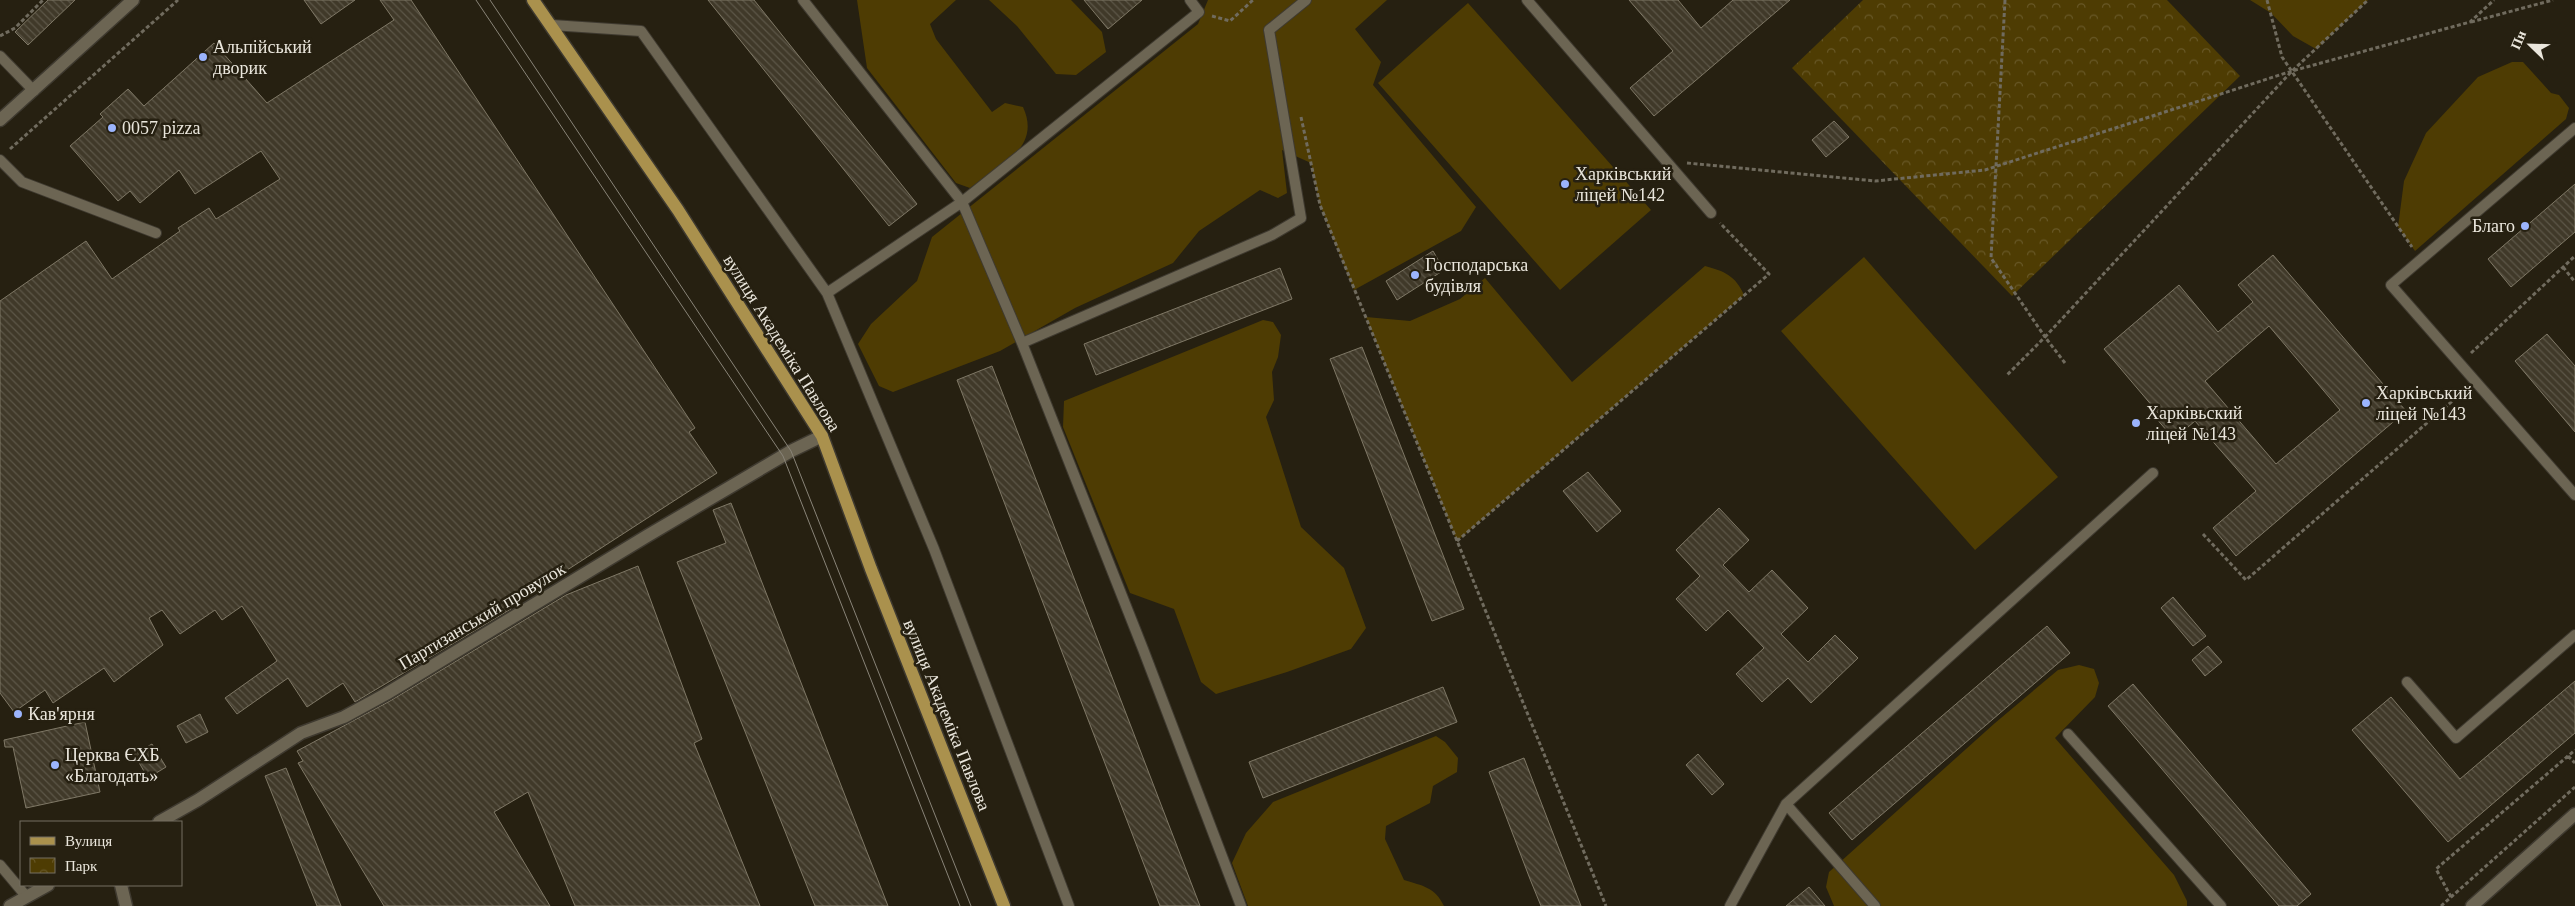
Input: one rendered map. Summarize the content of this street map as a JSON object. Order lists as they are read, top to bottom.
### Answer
{
  "streets": {
    "main road": ["вулиця Академіка Павлова"],
    "street": ["Партизанський провулок"]
  },
  "crossings": [
    ["вулиця Академіка Павлова", "Партизанський провулок"]
  ],
  "places": [
    "Альпійський дворик",
    "0057 pizza",
    "Харківський ліцей №142",
    "Благо",
    "Господарська будівля",
    "Харківський ліцей №143",
    "Харківьский ліцей №143",
    "Кав'ярня",
    "Церква ЄХБ «Благодать»"
  ],
  "legend": ["Вулиця", "Парк"],
  "north": "top left"
}
